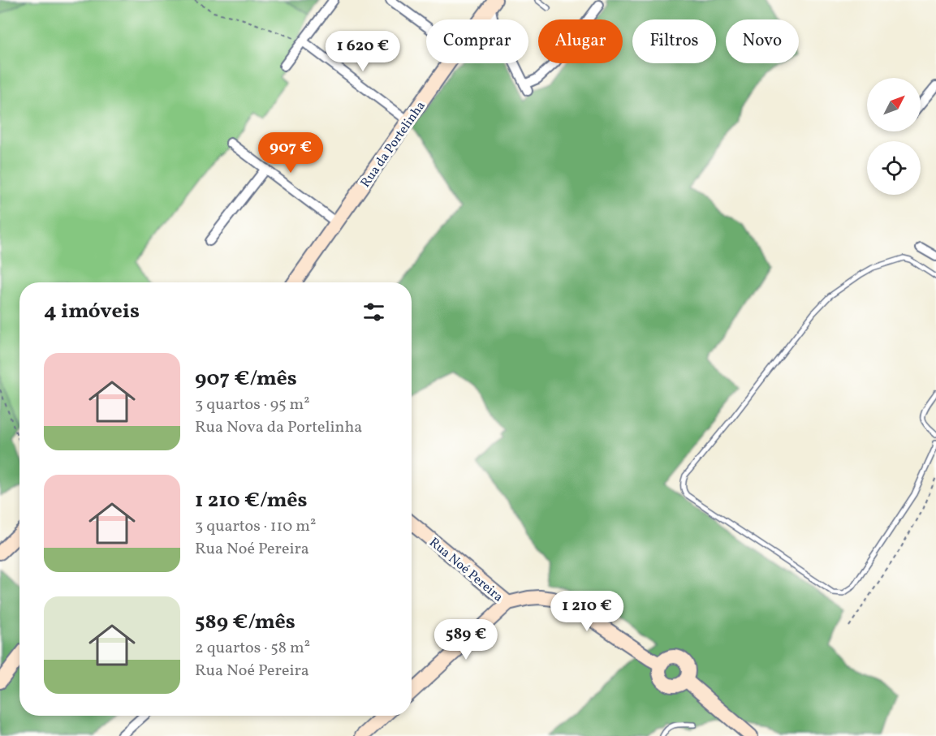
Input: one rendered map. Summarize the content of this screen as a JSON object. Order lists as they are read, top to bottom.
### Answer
{
  "streets": {
    "street": ["Rua da Portelinha", "Rua Noé Pereira"]
  },
  "north": "top right",
  "page": {
    "chip": [
      "Comprar",
      "Alugar",
      "Filtros",
      "Novo"
    ],
    "price": [
      "1 620 €",
      "907 €",
      "1 210 €",
      "589 €"
    ],
    "heading": "4 imóveis",
    "list": [
      {
        "name": "907 €/mês",
        "note": "3 quartos · 95 m² · Rua Nova da Portelinha"
      },
      {
        "name": "1 210 €/mês",
        "note": "3 quartos · 110 m² · Rua Noé Pereira"
      },
      {
        "name": "589 €/mês",
        "note": "2 quartos · 58 m² · Rua Noé Pereira"
      }
    ]
  }
}
